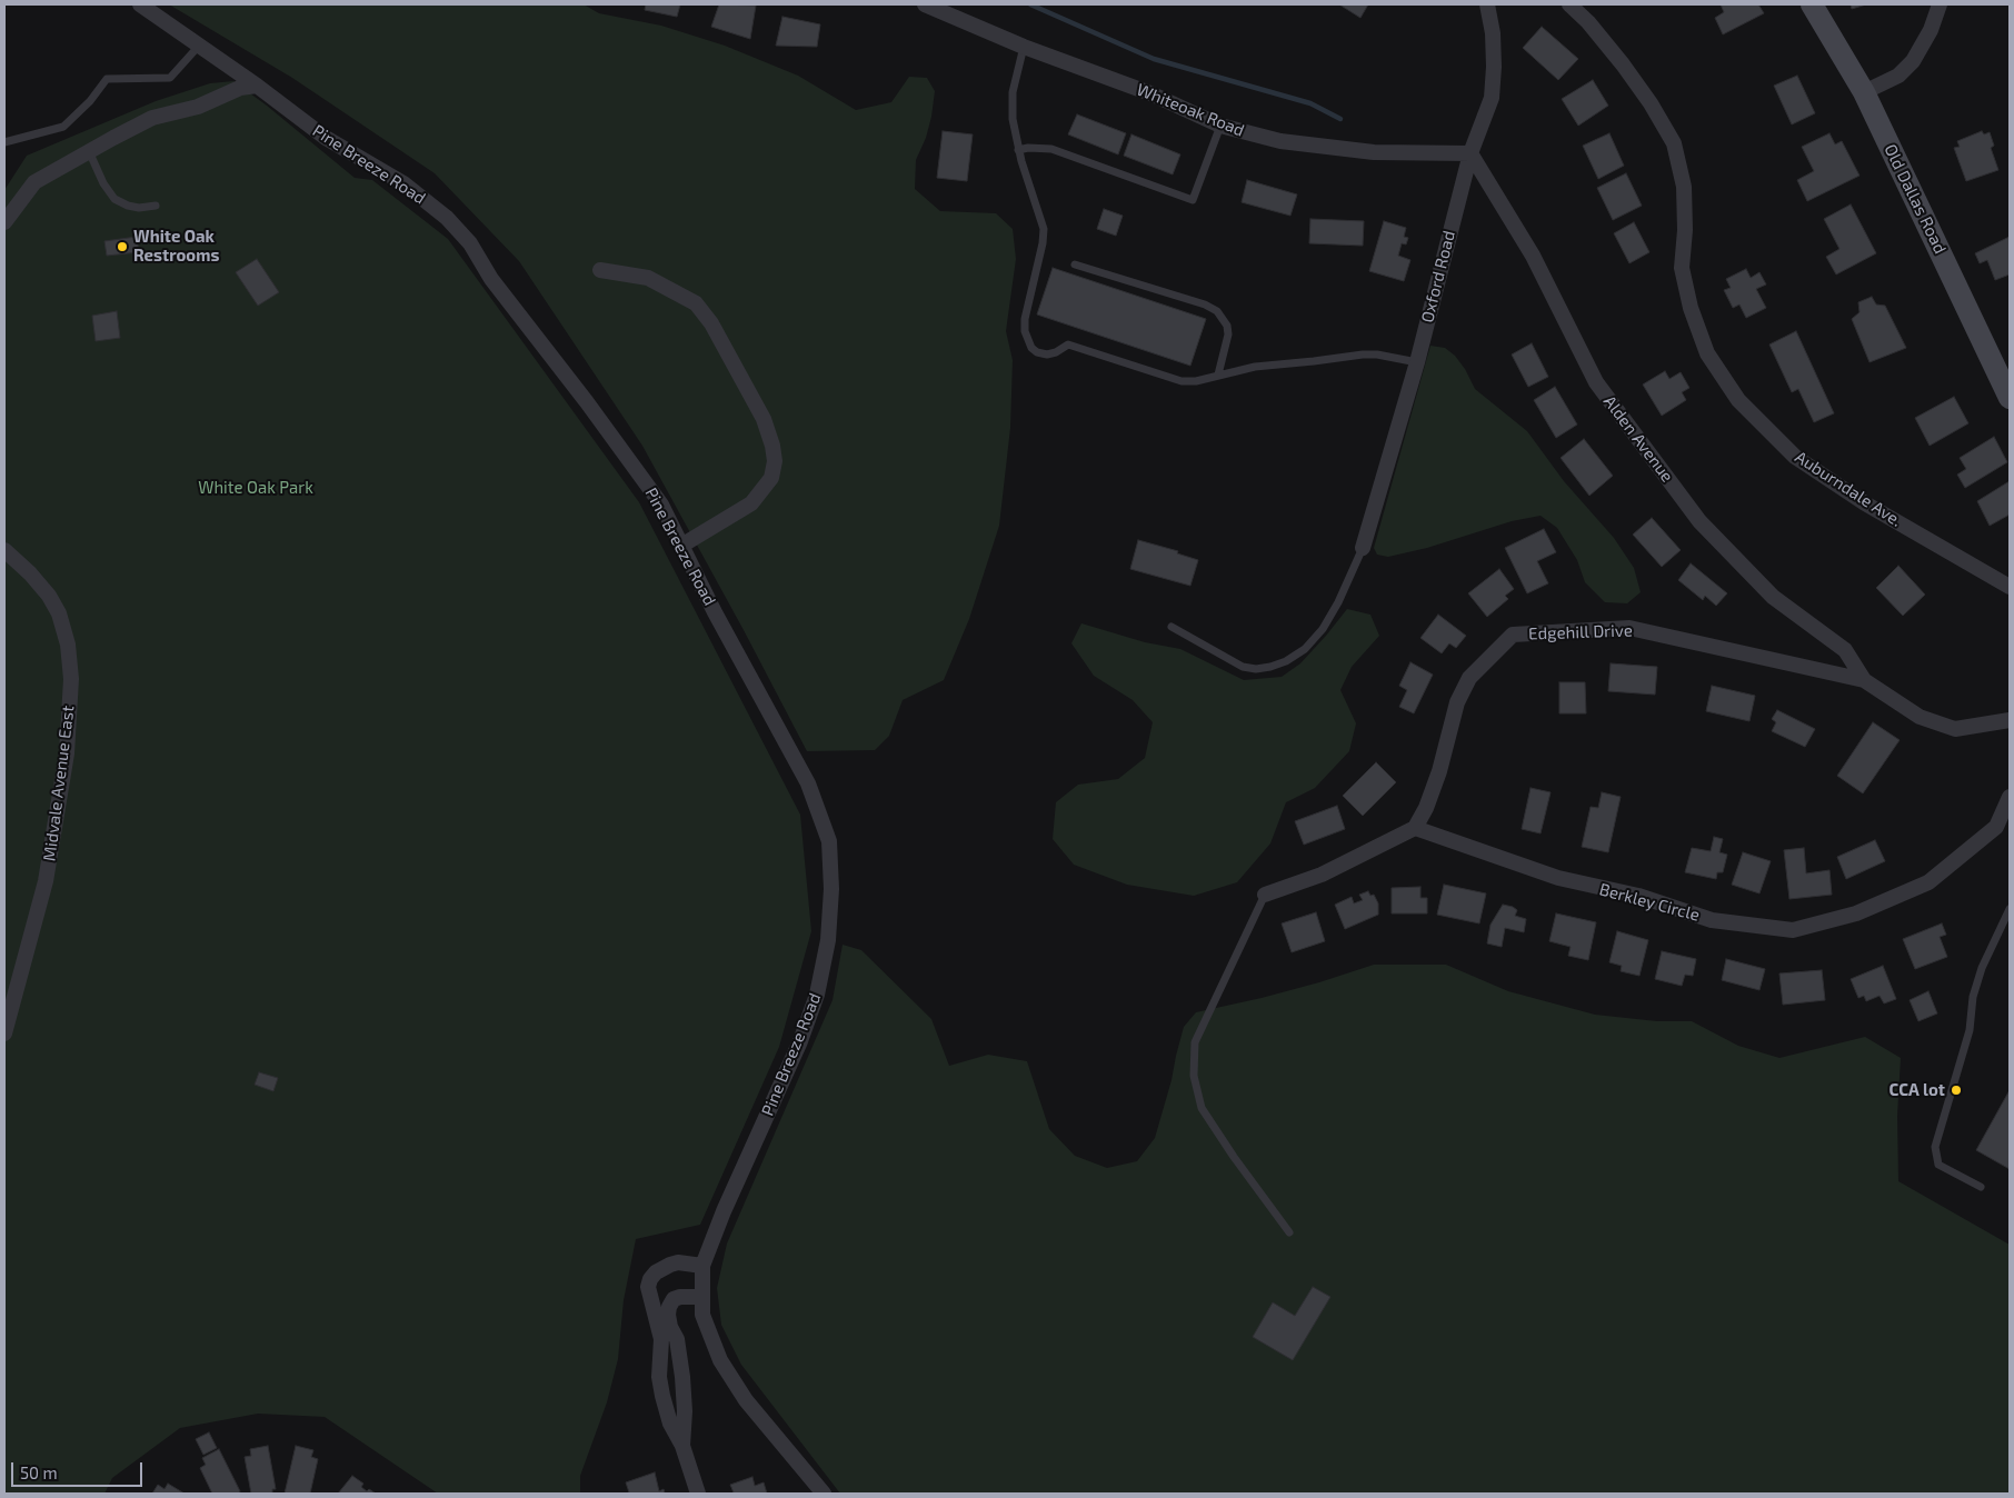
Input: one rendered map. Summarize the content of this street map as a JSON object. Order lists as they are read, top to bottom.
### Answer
{
  "streets": {
    "street": [
      "Whiteoak Road",
      "Pine Breeze Road",
      "Old Dallas Road",
      "Oxford Road",
      "Alden Avenue",
      "Auburndale Ave.",
      "Edgehill Drive",
      "Midvale Avenue East",
      "Berkley Circle"
    ]
  },
  "crossings": [
    ["Whiteoak Road", "Oxford Road"],
    ["Whiteoak Road", "Alden Avenue"],
    ["Oxford Road", "Alden Avenue"],
    ["Alden Avenue", "Edgehill Drive"],
    ["Edgehill Drive", "Berkley Circle"]
  ],
  "parks": ["White Oak Park"],
  "places": ["White Oak Restrooms", "CCA lot"],
  "scale_bar": "50 m"
}
